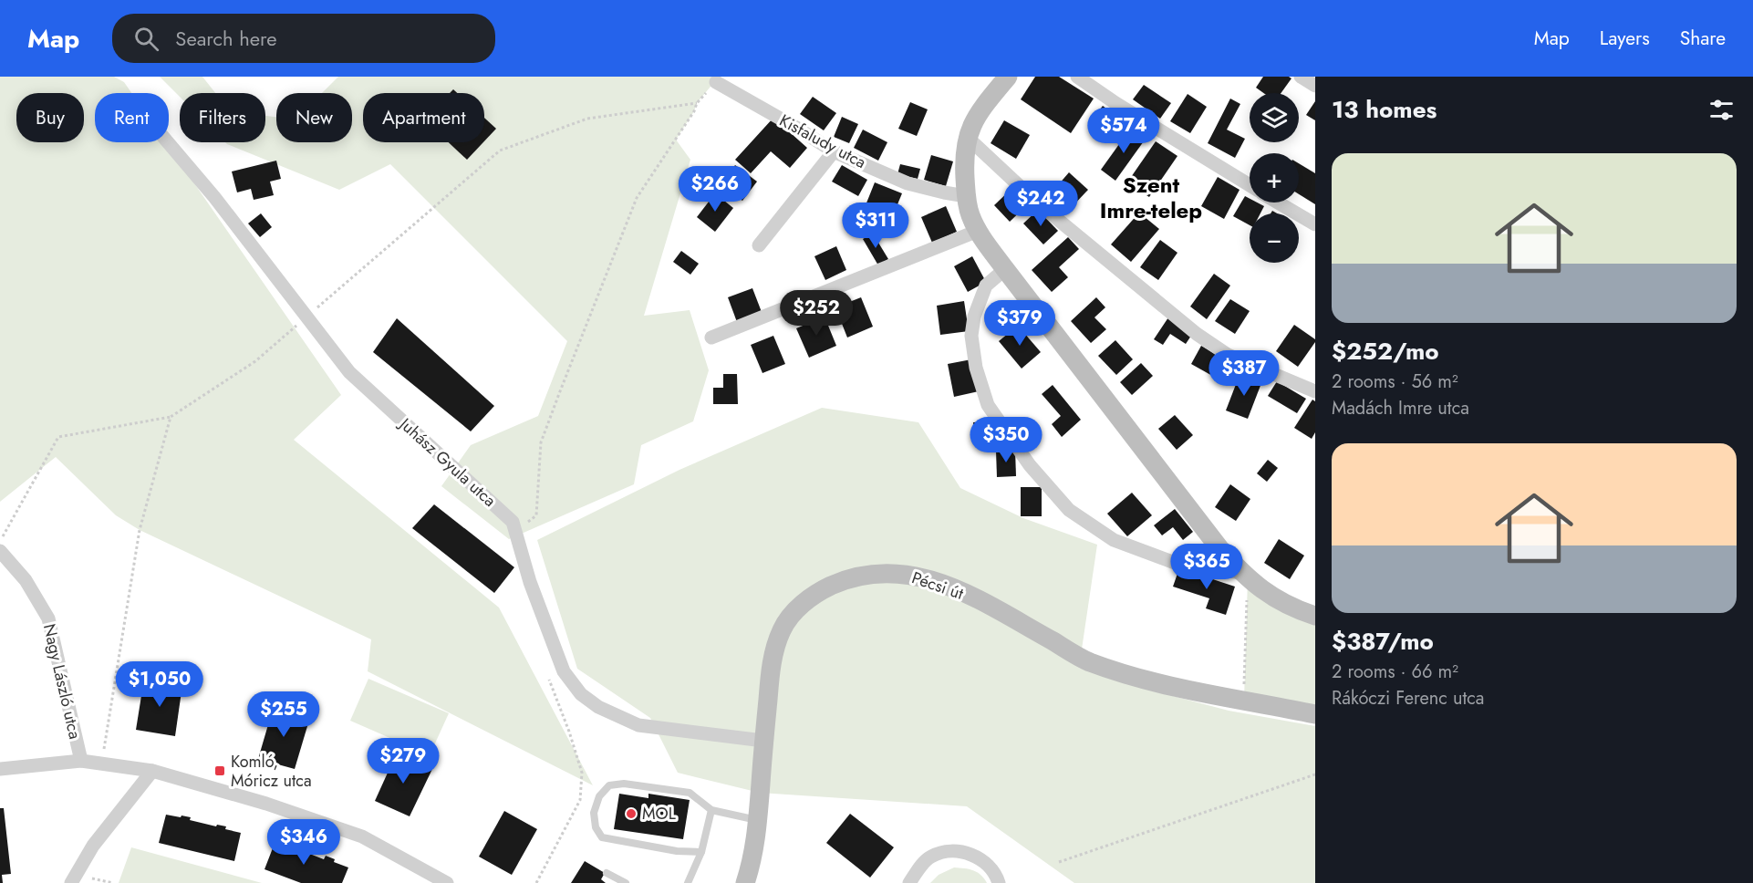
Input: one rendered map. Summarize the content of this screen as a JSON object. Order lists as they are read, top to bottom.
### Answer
{
  "streets": {
    "main road": ["Pécsi út"],
    "street": ["Kisfaludy utca", "Juhász Gyula utca", "Nagy László utca"]
  },
  "crossings": [
    ["Juhász Gyula utca", "Pécsi út"]
  ],
  "districts": ["Szent Imre-telep"],
  "places": {
    "transit": ["Komló, Móricz utca"],
    "other": ["MOL"]
  },
  "page": {
    "header": "Map",
    "search": "Search here",
    "nav": ["Map", "Layers", "Share"],
    "heading": "13 homes",
    "map_buttons": ["+", "−"],
    "chip": [
      "Buy",
      "Rent",
      "Filters",
      "New",
      "Apartment"
    ],
    "price": [
      "$574",
      "$266",
      "$242",
      "$311",
      "$252",
      "$379",
      "$387",
      "$350",
      "$365",
      "$1,050",
      "$255",
      "$279",
      "$346"
    ],
    "list": [
      {
        "name": "$252/mo",
        "note": "2 rooms · 56 m² · Madách Imre utca"
      },
      {
        "name": "$387/mo",
        "note": "2 rooms · 66 m² · Rákóczi Ferenc utca"
      }
    ]
  }
}
